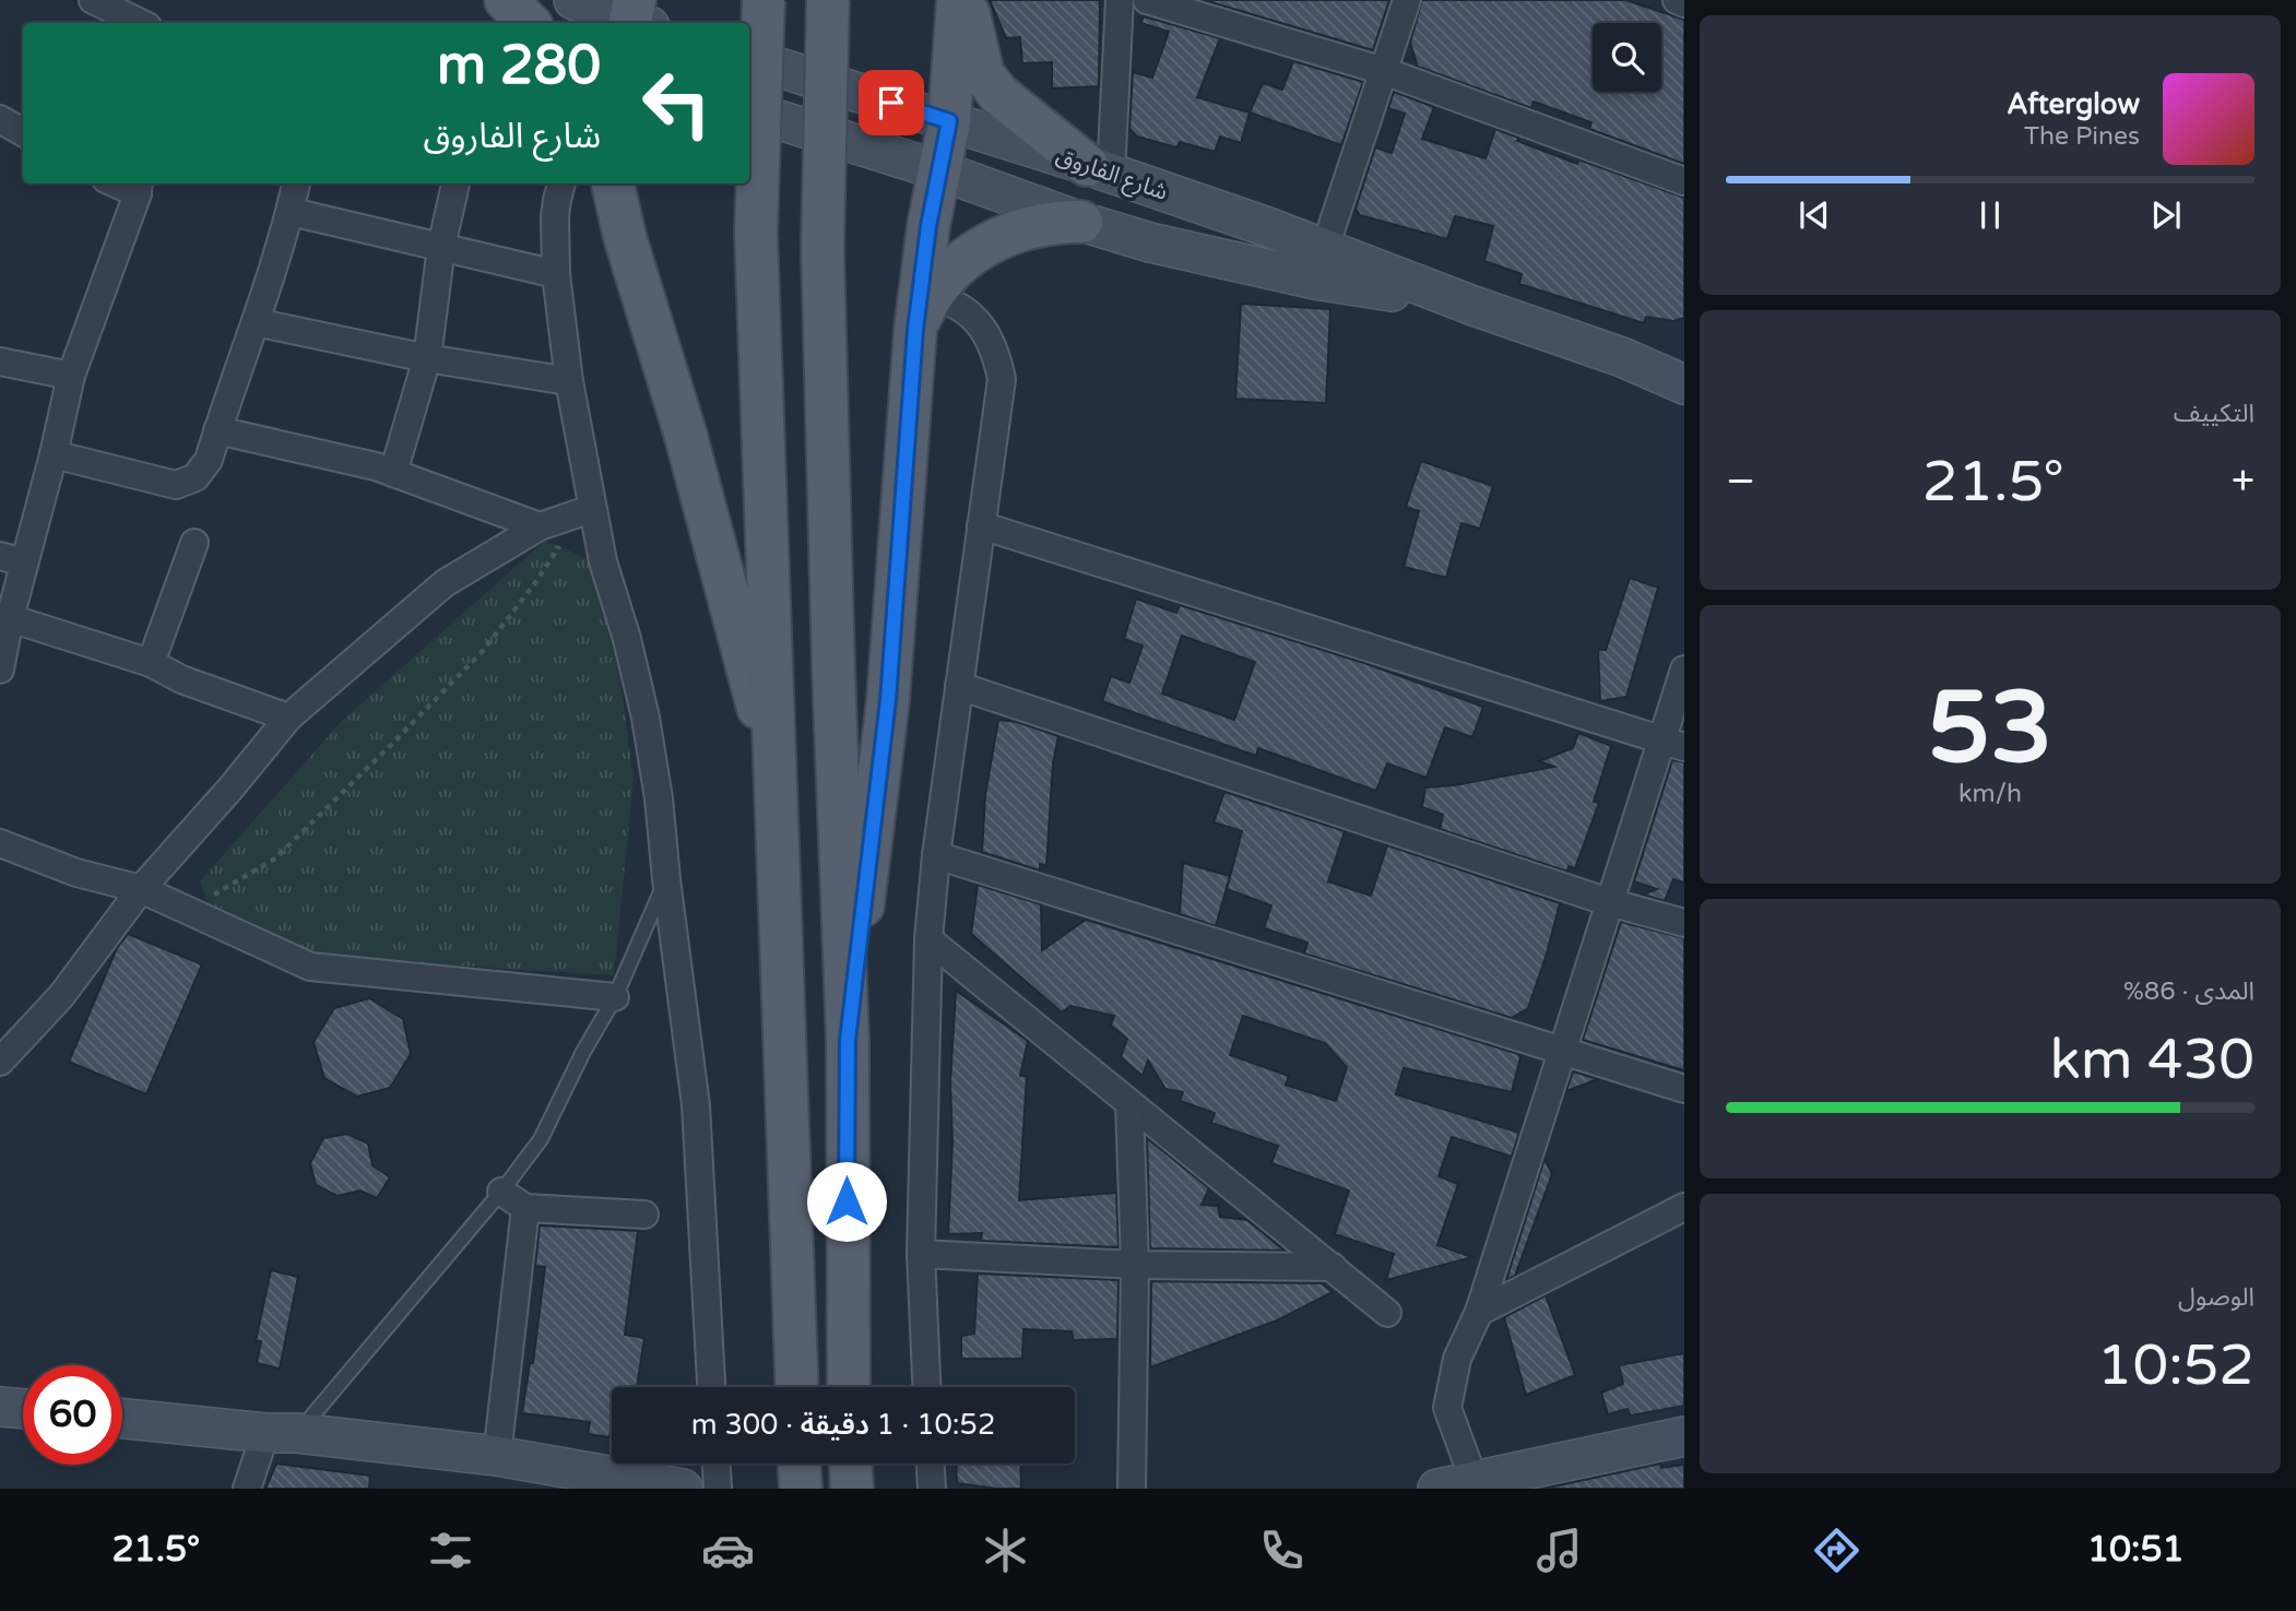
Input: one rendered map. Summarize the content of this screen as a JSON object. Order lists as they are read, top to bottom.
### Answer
{
  "streets": {
    "main road": ["شارع الفاروق"]
  },
  "page": {
    "turn": ["280 m", "شارع الفاروق"],
    "song": ["Afterglow", "The Pines"],
    "tile": [
      "التكييف",
      ["53", "km/h"],
      ["المدى · 86%", "430 km"],
      ["الوصول", "10:52"]
    ],
    "heat": ["−", "21.5°", "+"],
    "limit": "60",
    "trip": "10:52 · 1 دقيقة · 300 m",
    "tabs": ["10:51", "21.5°"]
  }
}
